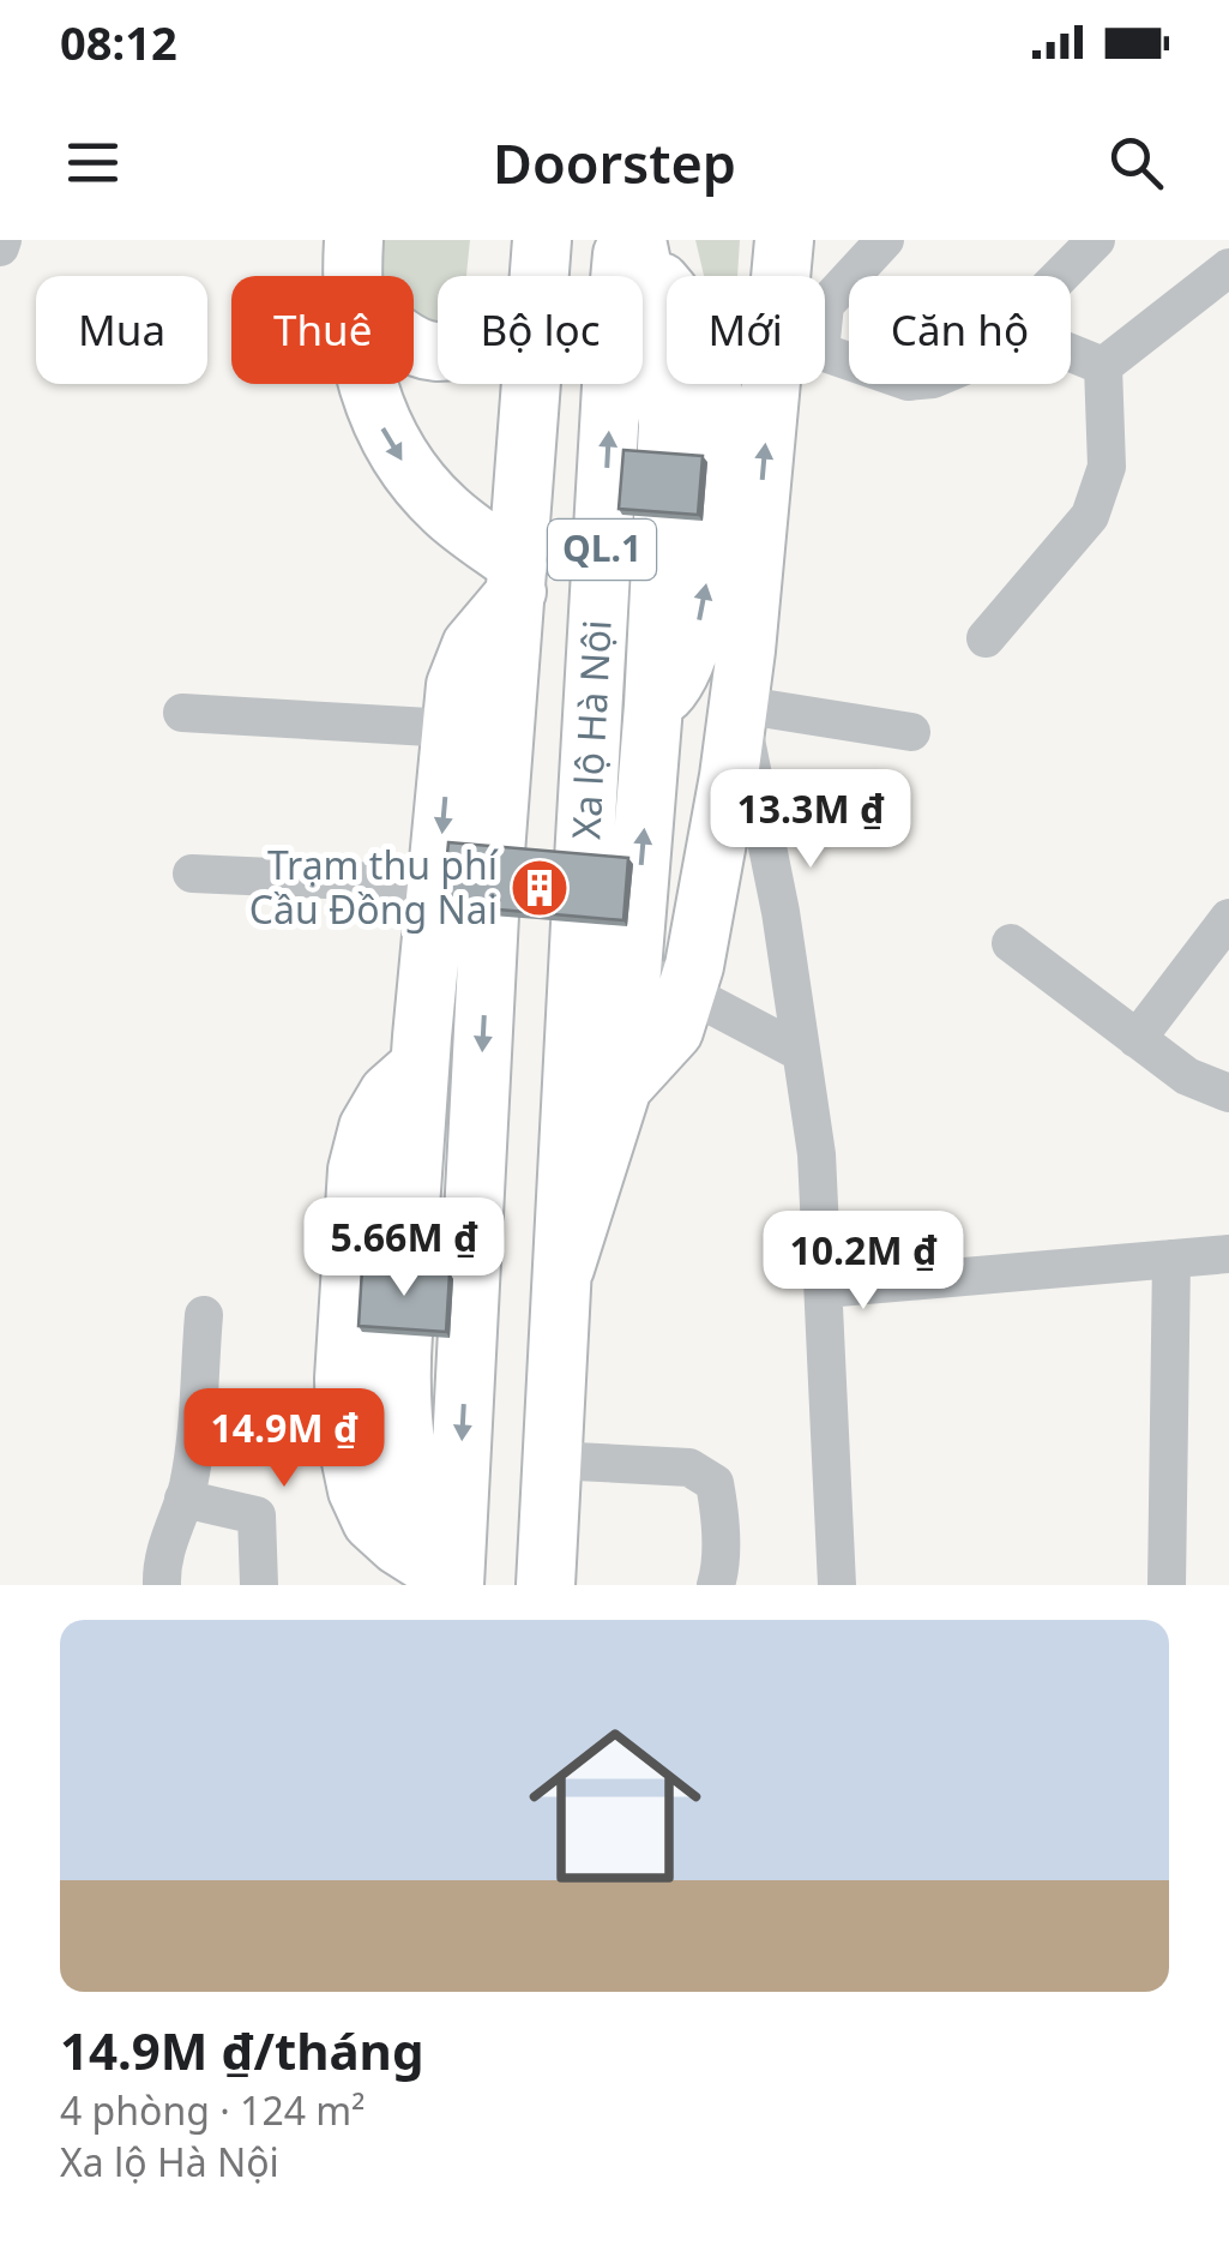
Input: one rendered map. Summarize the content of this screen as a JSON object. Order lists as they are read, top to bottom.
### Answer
{
  "streets": {
    "highway": ["QL.1", "Xa lộ Hà Nội"]
  },
  "crossings": [
    ["QL.1", "Xa lộ Hà Nội"]
  ],
  "places": {
    "building": ["Trạm thu phí Cầu Đồng Nai"]
  },
  "page": {
    "status": "08:12",
    "header": "Doorstep",
    "chip": [
      "Mua",
      "Thuê",
      "Bộ lọc",
      "Mới",
      "Căn hộ"
    ],
    "price": [
      "13.3M ₫",
      "5.66M ₫",
      "10.2M ₫",
      "14.9M ₫"
    ],
    "list": [
      {
        "name": "14.9M ₫/tháng",
        "note": "4 phòng · 124 m² · Xa lộ Hà Nội"
      }
    ]
  }
}
